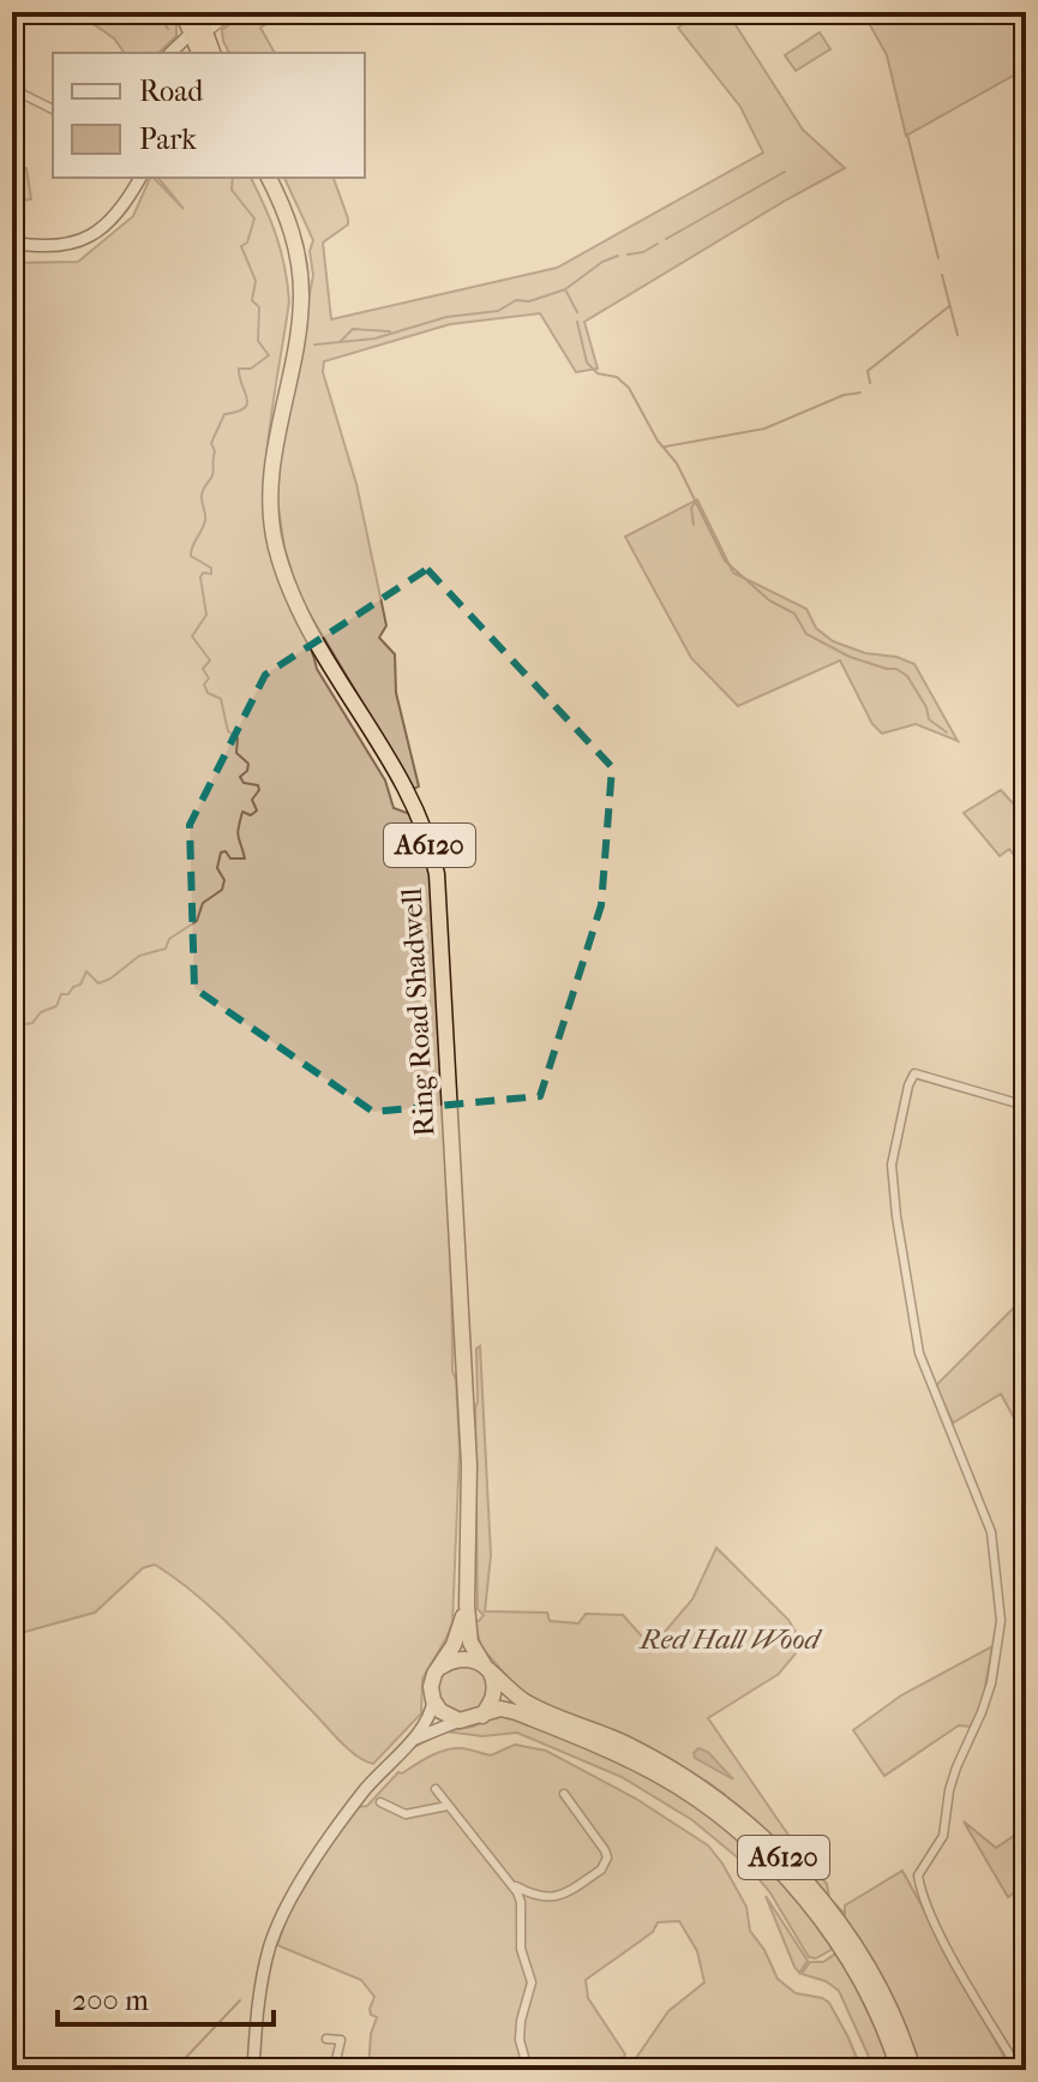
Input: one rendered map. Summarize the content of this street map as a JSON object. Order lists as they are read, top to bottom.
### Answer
{
  "streets": {
    "highway": ["A6120", "Ring Road Shadwell"]
  },
  "crossings": [
    ["A6120", "Ring Road Shadwell"]
  ],
  "parks": ["Red Hall Wood"],
  "legend": ["Road", "Park"],
  "scale_bar": "200 m"
}
